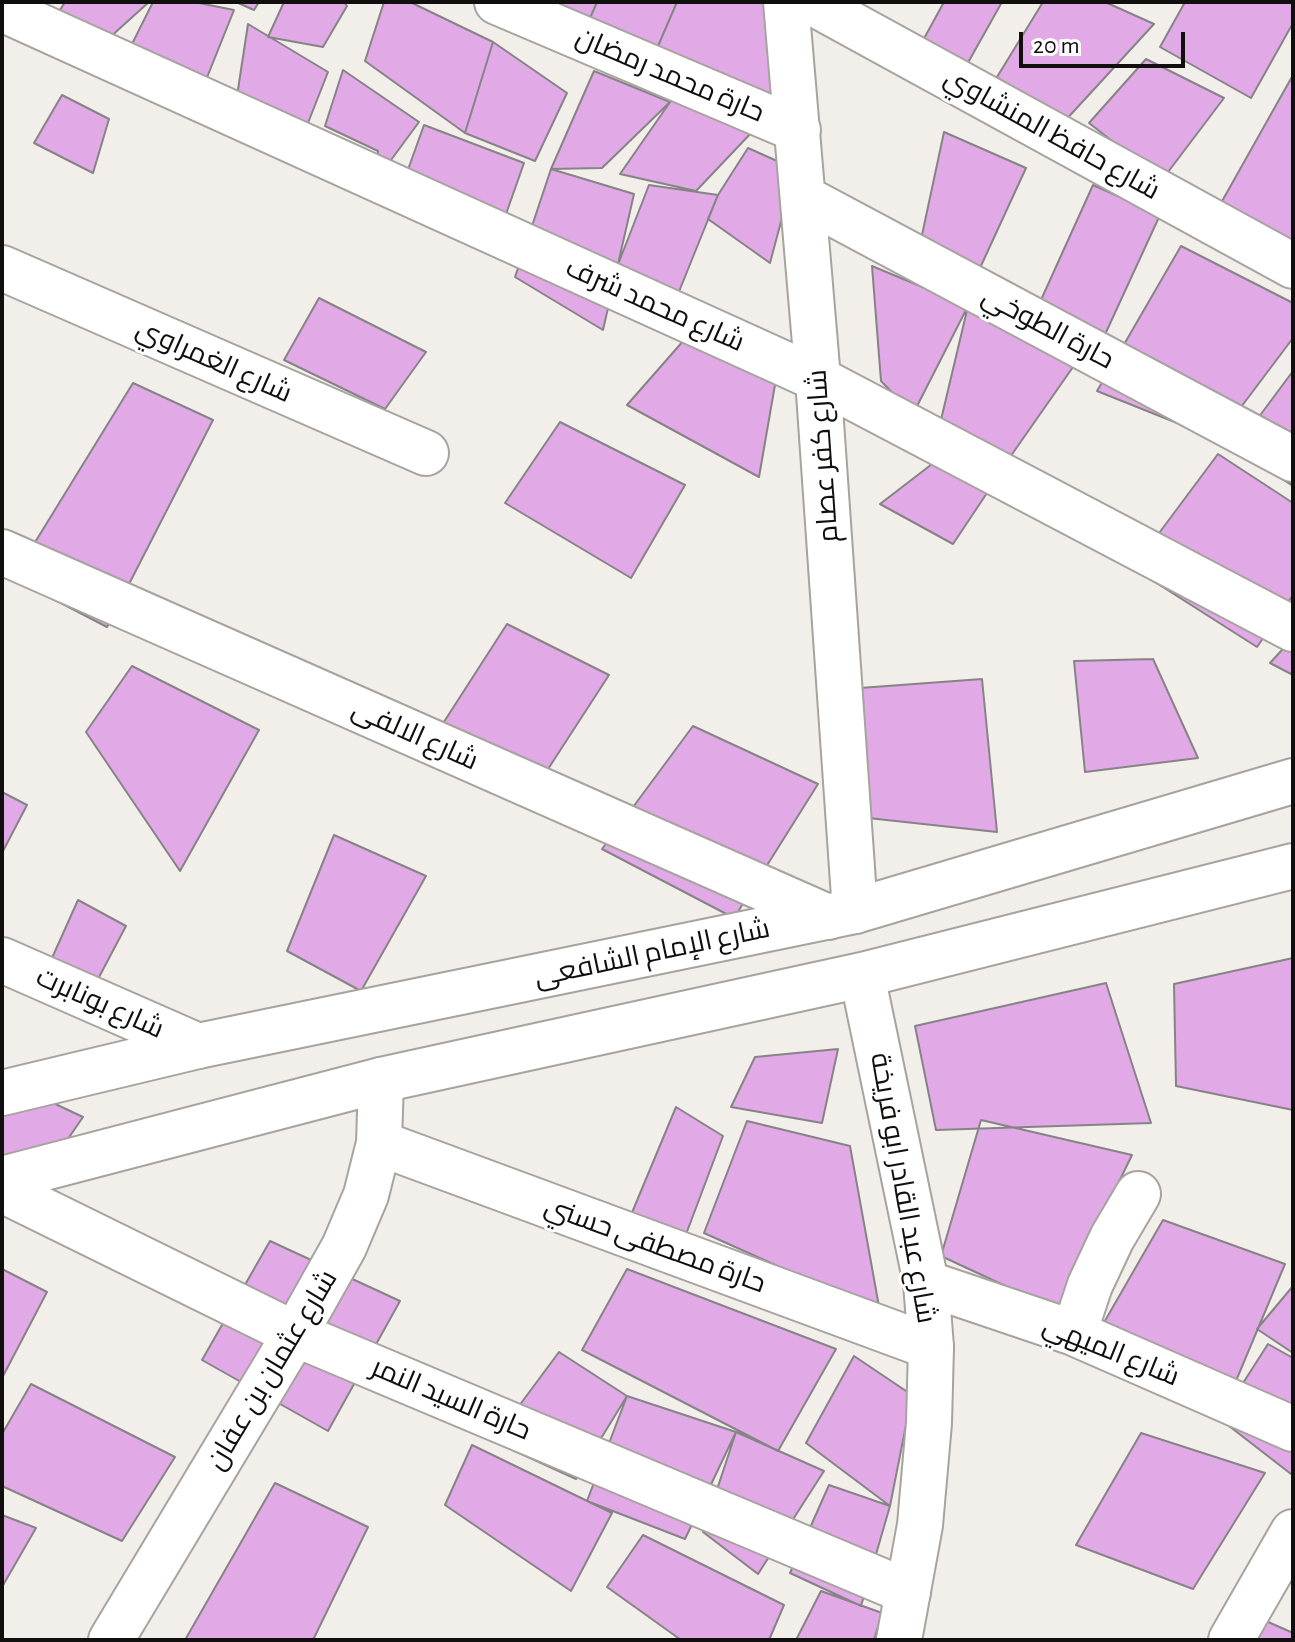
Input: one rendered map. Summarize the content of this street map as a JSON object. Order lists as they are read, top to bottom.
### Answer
{
  "streets": {
    "street": [
      "حارة محمد رمضان",
      "شارع حافظ المنشاوي",
      "شارع محمد شرف",
      "حارة الطوخي",
      "شارع الغمراوي",
      "شارع كفر عصام",
      "شارع الالفى",
      "شارع الإمام الشافعى",
      "شارع بونابرت",
      "شارع عبد القادر ابو فريخة",
      "حارة مصطفى حسني",
      "شارع الميهي",
      "شارع عثمان بن عفان",
      "حارة السيد النمر"
    ]
  },
  "crossings": [
    ["حارة محمد رمضان", "شارع كفر عصام"],
    ["شارع محمد شرف", "شارع كفر عصام"],
    ["حارة الطوخي", "شارع كفر عصام"],
    ["شارع كفر عصام", "شارع الالفى"],
    ["شارع كفر عصام", "شارع الإمام الشافعى"],
    ["شارع الالفى", "شارع الإمام الشافعى"],
    ["شارع الإمام الشافعى", "شارع بونابرت"],
    ["شارع عبد القادر ابو فريخة", "حارة مصطفى حسني"],
    ["شارع عبد القادر ابو فريخة", "شارع الميهي"],
    ["شارع عبد القادر ابو فريخة", "حارة السيد النمر"],
    ["حارة مصطفى حسني", "شارع عثمان بن عفان"],
    ["شارع عثمان بن عفان", "حارة السيد النمر"]
  ],
  "scale_bar": "20 m"
}
